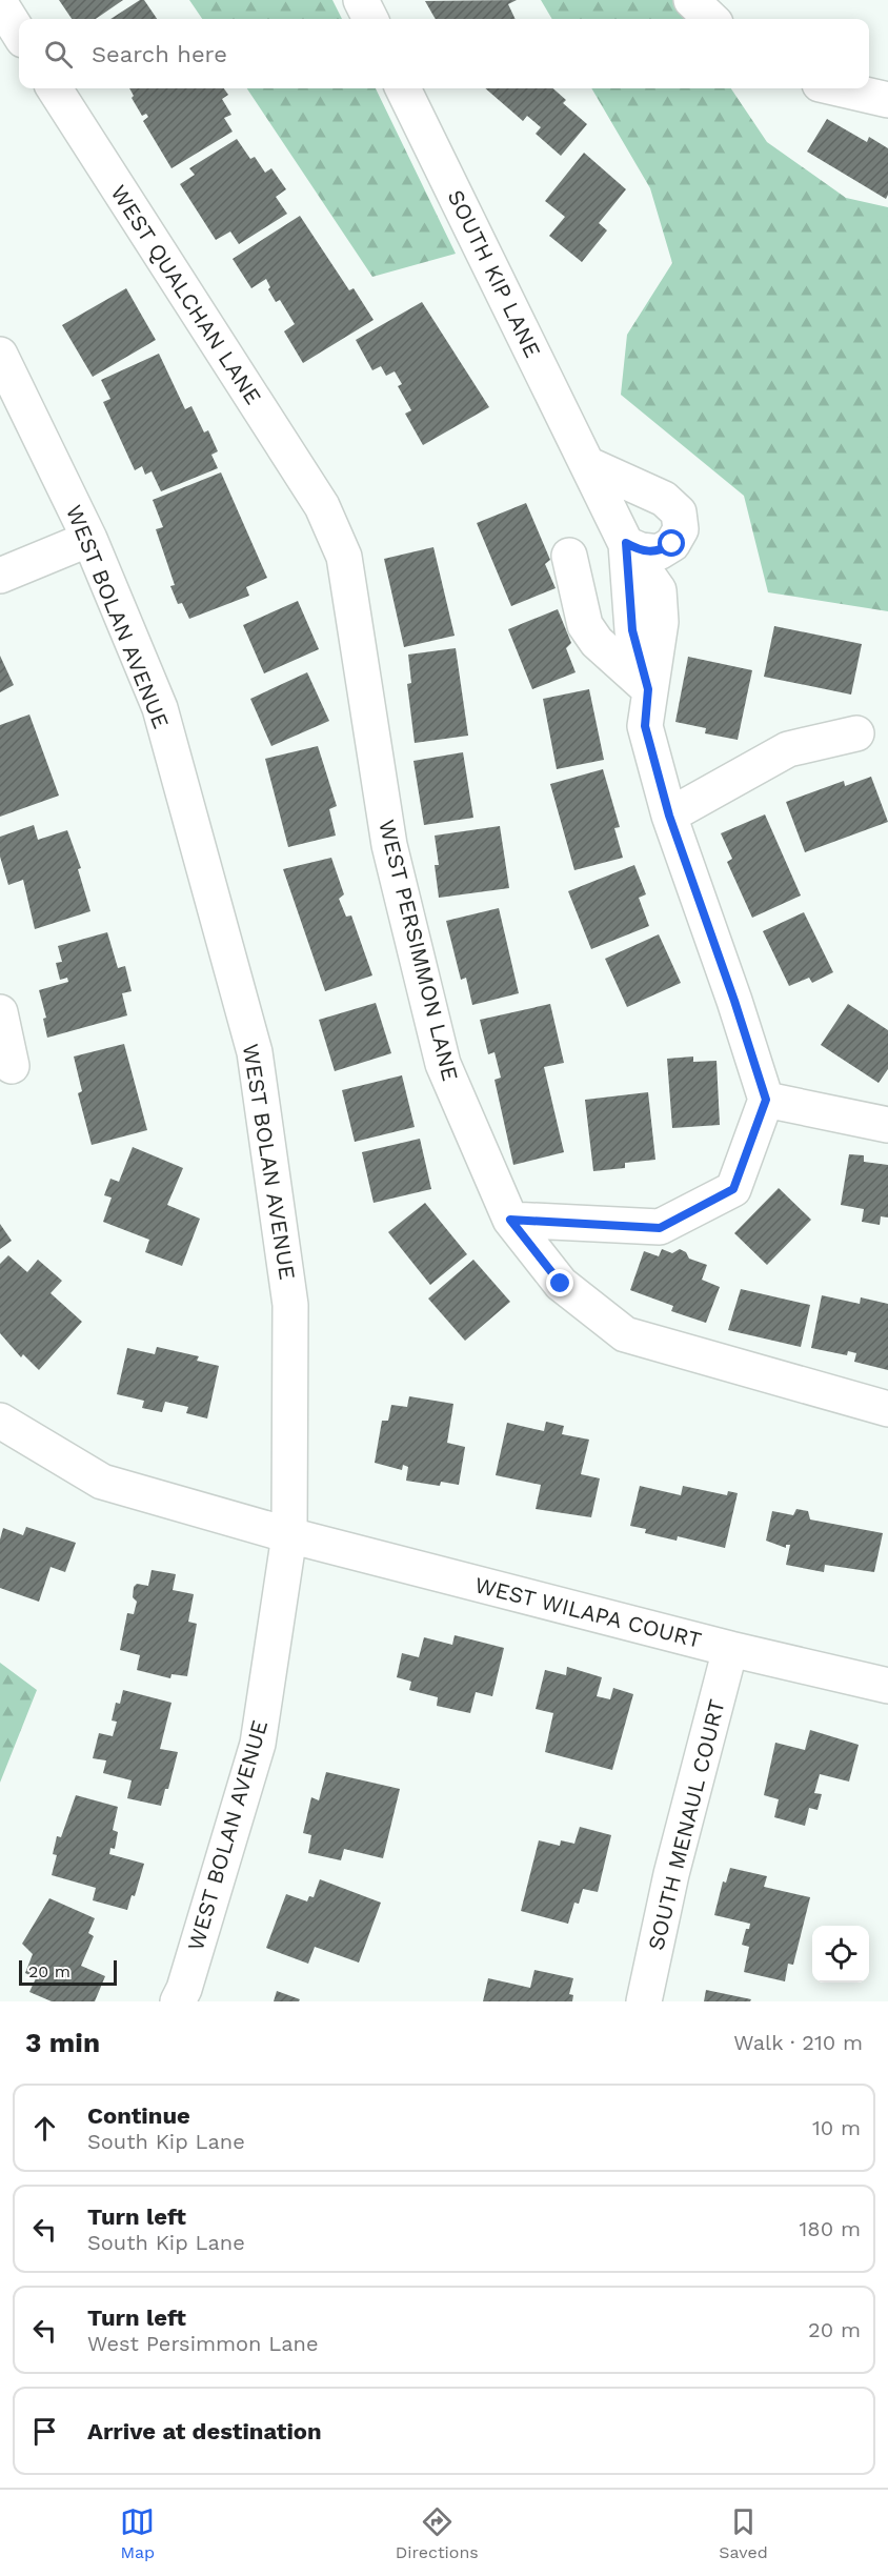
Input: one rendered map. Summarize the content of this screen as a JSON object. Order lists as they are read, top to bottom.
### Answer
{
  "streets": {
    "street": [
      "SOUTH KIP LANE",
      "WEST QUALCHAN LANE",
      "WEST BOLAN AVENUE",
      "WEST PERSIMMON LANE",
      "WEST WILAPA COURT",
      "SOUTH MENAUL COURT"
    ]
  },
  "crossings": [
    ["WEST QUALCHAN LANE", "WEST PERSIMMON LANE"],
    ["WEST BOLAN AVENUE", "WEST WILAPA COURT"],
    ["WEST WILAPA COURT", "SOUTH MENAUL COURT"]
  ],
  "scale_bar": "20 m",
  "page": {
    "search": "Search here",
    "scale": "20 m",
    "heading": ["3 min", "Walk · 210 m"],
    "list": [
      ["Continue", "South Kip Lane", "10 m"],
      ["Turn left", "South Kip Lane", "180 m"],
      ["Turn left", "West Persimmon Lane", "20 m"],
      "Arrive at destination"
    ],
    "nav": ["Map", "Directions", "Saved"]
  }
}
